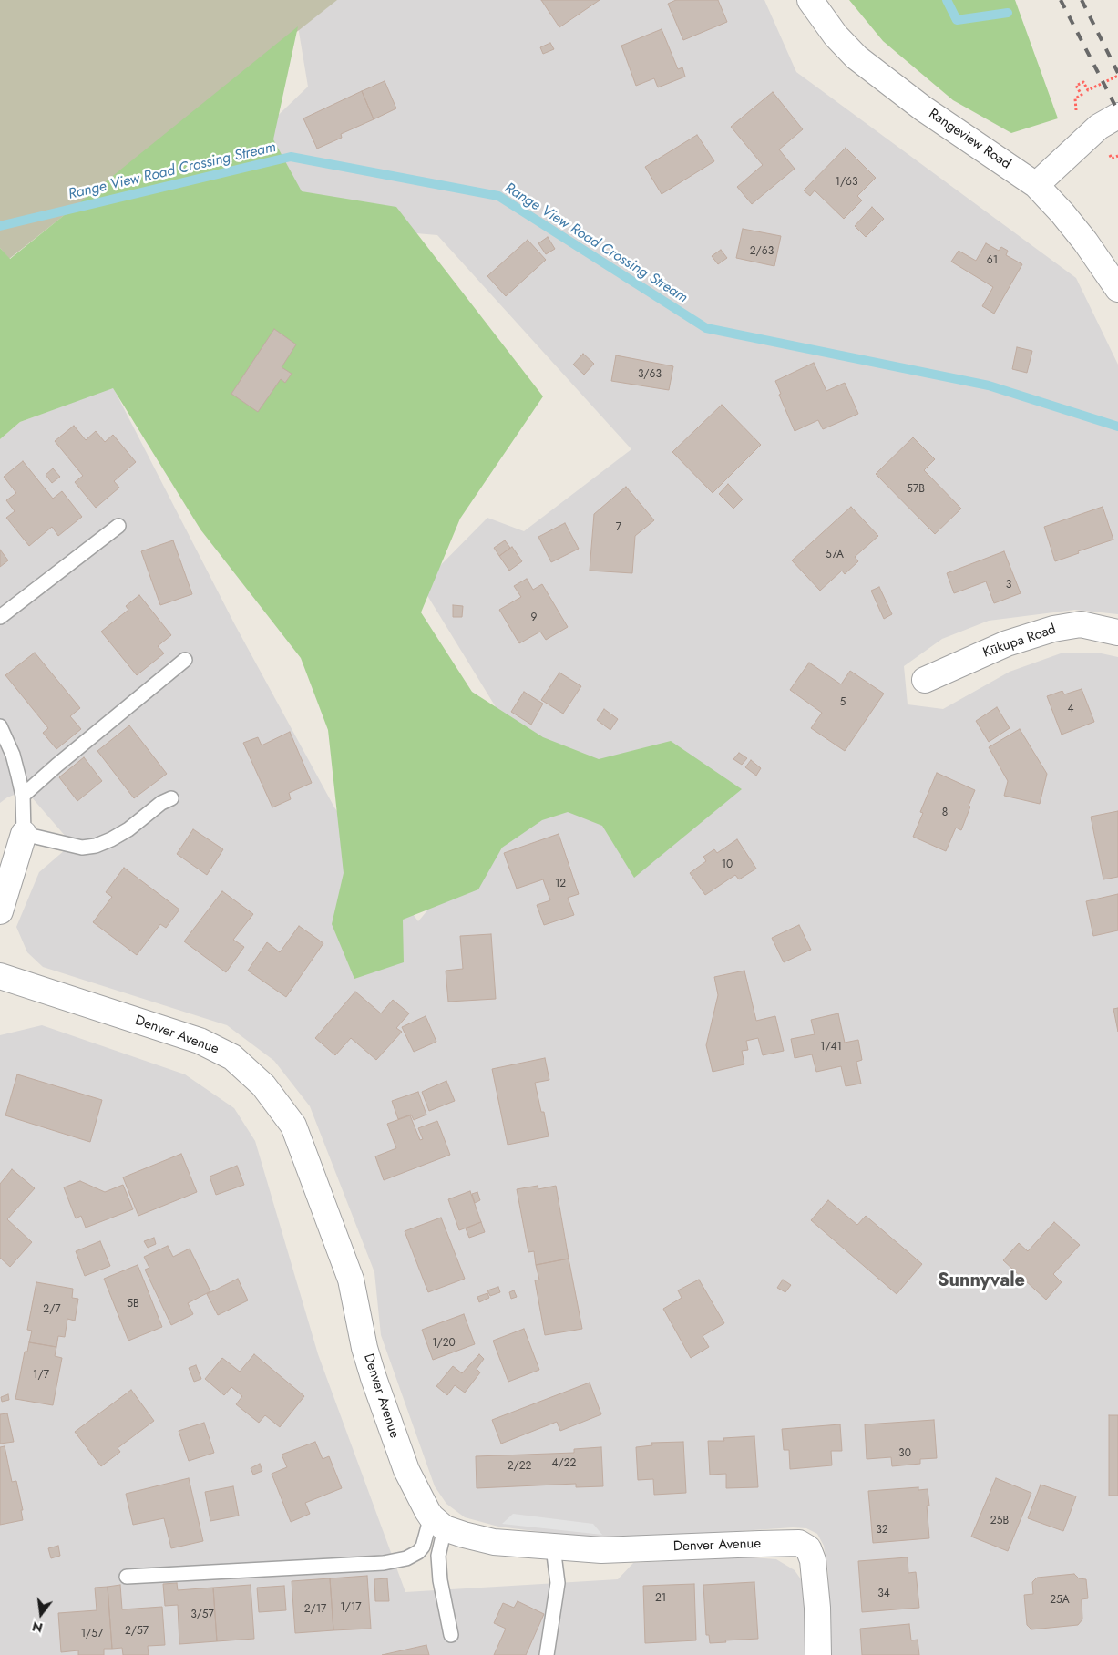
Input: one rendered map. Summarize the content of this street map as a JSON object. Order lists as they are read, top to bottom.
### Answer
{
  "streets": {
    "street": ["Rangeview Road", "Kūkupa Road", "Denver Avenue"]
  },
  "districts": ["Sunnyvale"],
  "water": ["Range View Road Crossing Stream"],
  "house_numbers": [
    "1/63",
    "2/63",
    "61",
    "3/63",
    "57B",
    "7",
    "57A",
    "3",
    "9",
    "5",
    "4",
    "8",
    "10",
    "12",
    "1/41",
    "5B",
    "2/7",
    "1/20",
    "1/7",
    "30",
    "4/22",
    "2/22",
    "25B",
    "32",
    "34",
    "21",
    "25A",
    "1/17",
    "2/17",
    "3/57",
    "2/57",
    "1/57"
  ],
  "north": "bottom"
}
